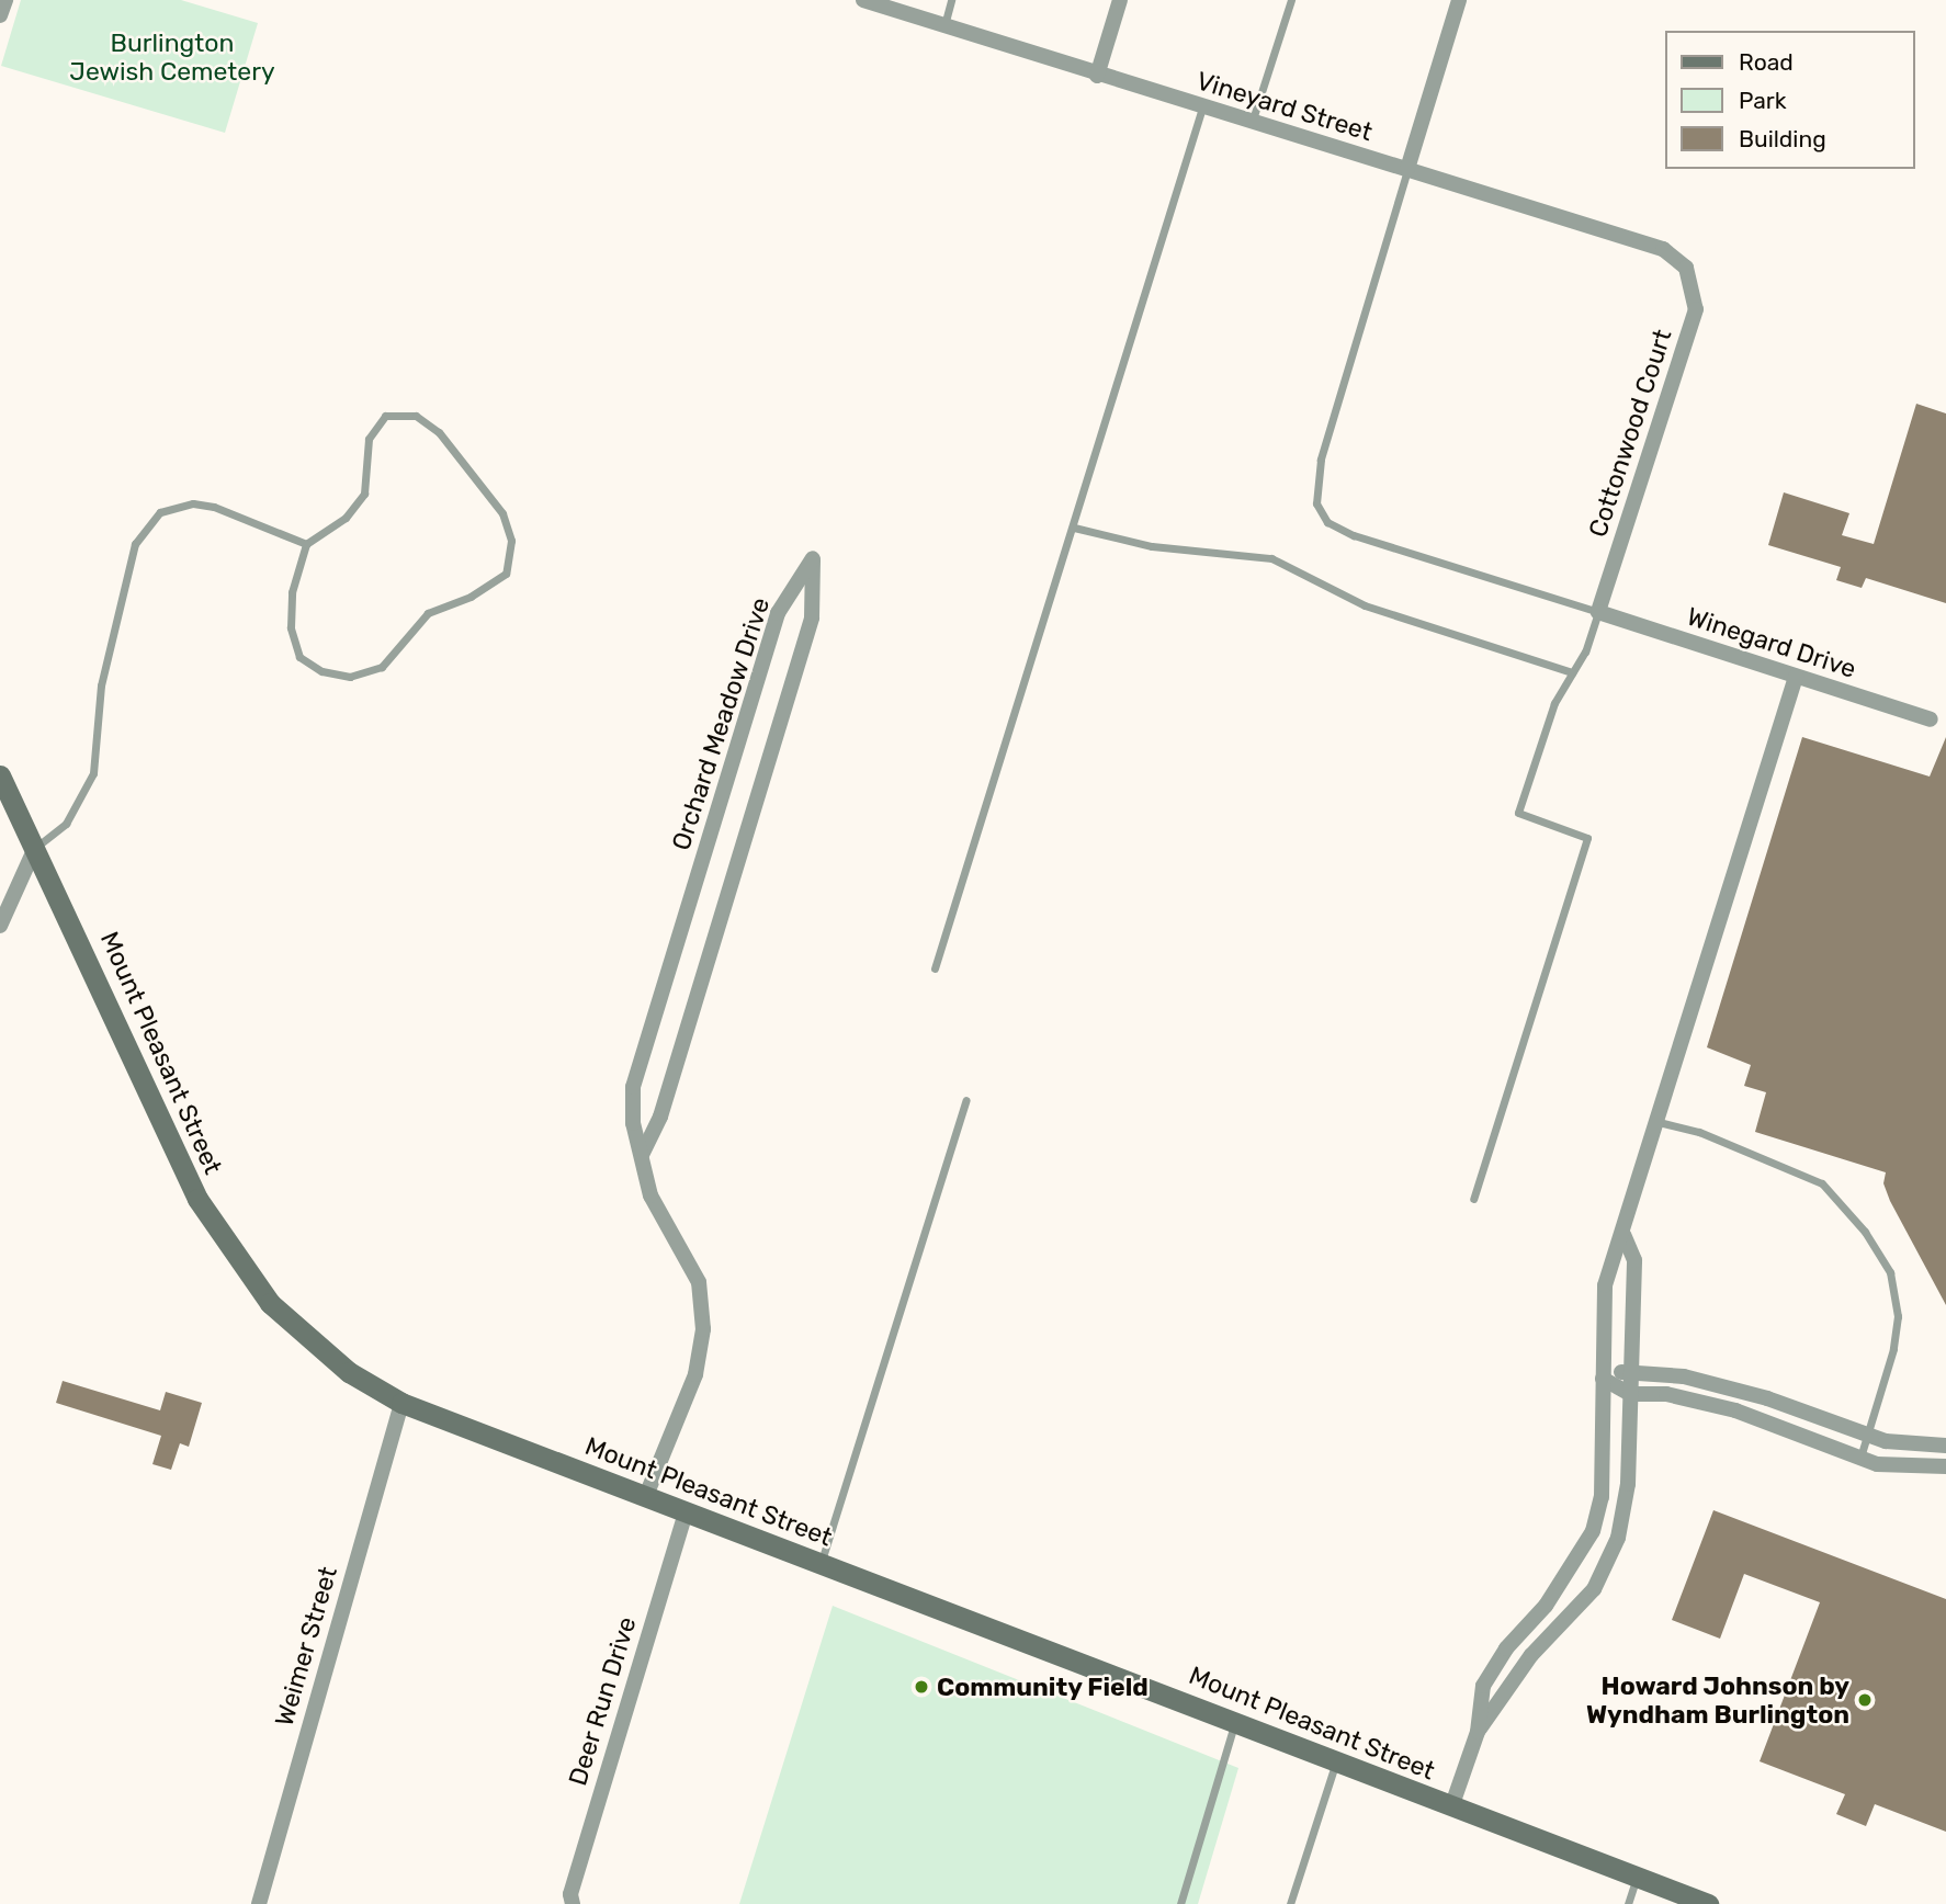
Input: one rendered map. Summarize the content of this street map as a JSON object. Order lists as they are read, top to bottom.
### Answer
{
  "streets": {
    "main road": ["Mount Pleasant Street"],
    "street": [
      "Vineyard Street",
      "Cottonwood Court",
      "Winegard Drive",
      "Orchard Meadow Drive",
      "Weimer Street",
      "Deer Run Drive"
    ]
  },
  "crossings": [
    ["Vineyard Street", "Cottonwood Court"],
    ["Cottonwood Court", "Winegard Drive"],
    ["Orchard Meadow Drive", "Mount Pleasant Street"],
    ["Mount Pleasant Street", "Weimer Street"],
    ["Mount Pleasant Street", "Deer Run Drive"]
  ],
  "parks": ["Burlington Jewish Cemetery"],
  "places": ["Community Field", "Howard Johnson by Wyndham Burlington"],
  "legend": ["Road", "Park", "Building"]
}
